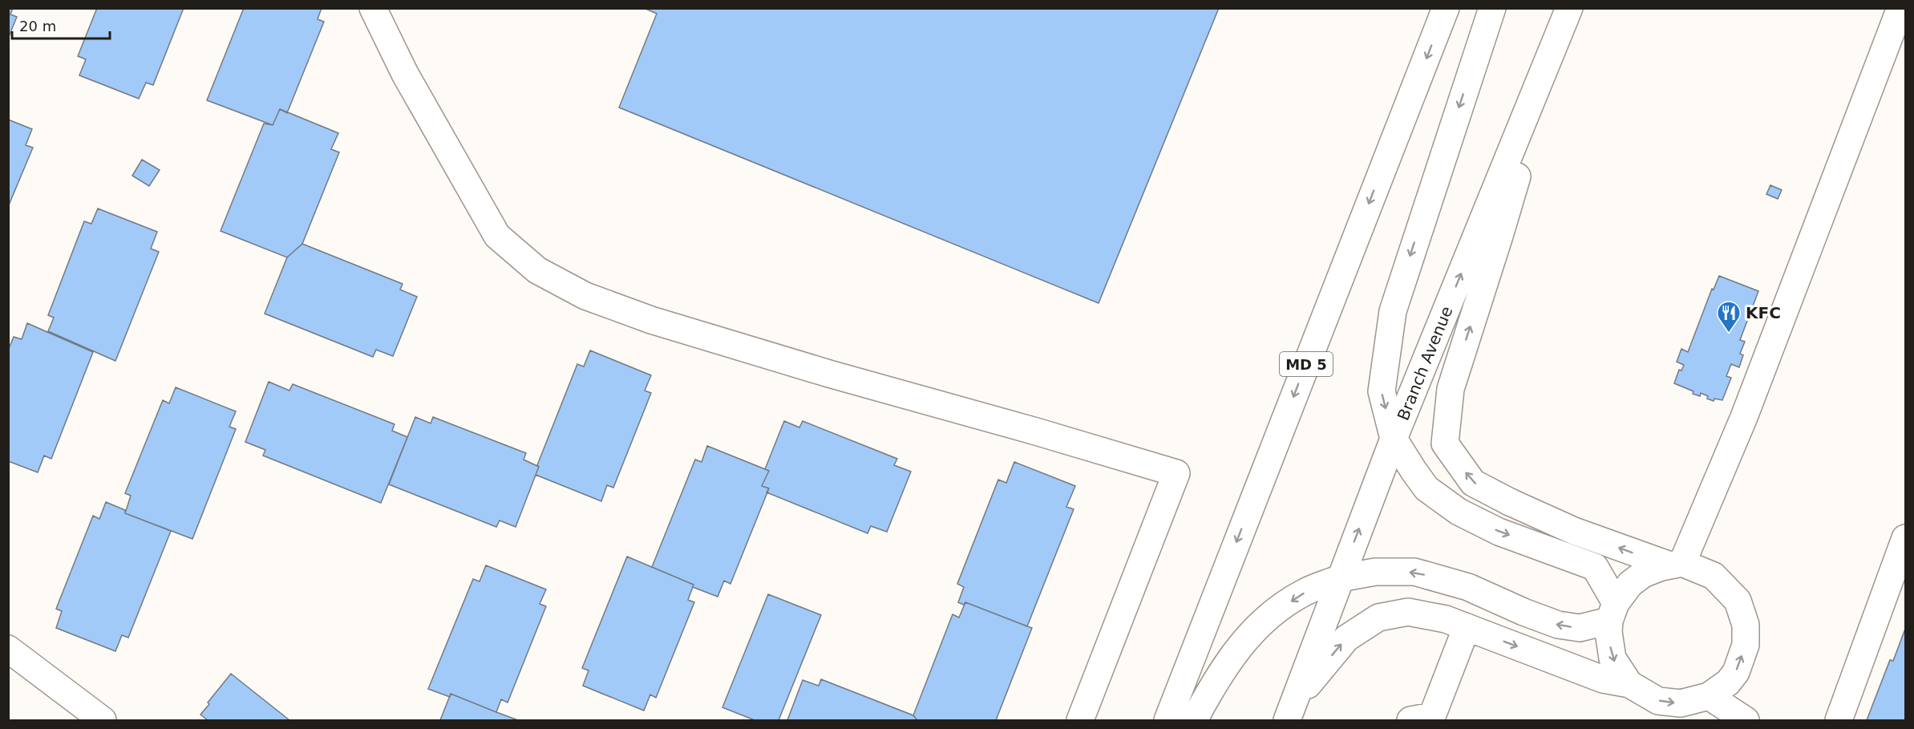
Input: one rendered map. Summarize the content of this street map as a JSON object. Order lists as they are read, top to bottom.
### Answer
{
  "streets": {
    "main road": ["Branch Avenue", "MD 5"]
  },
  "places": {
    "restaurant": ["KFC"]
  },
  "scale_bar": "20 m"
}
